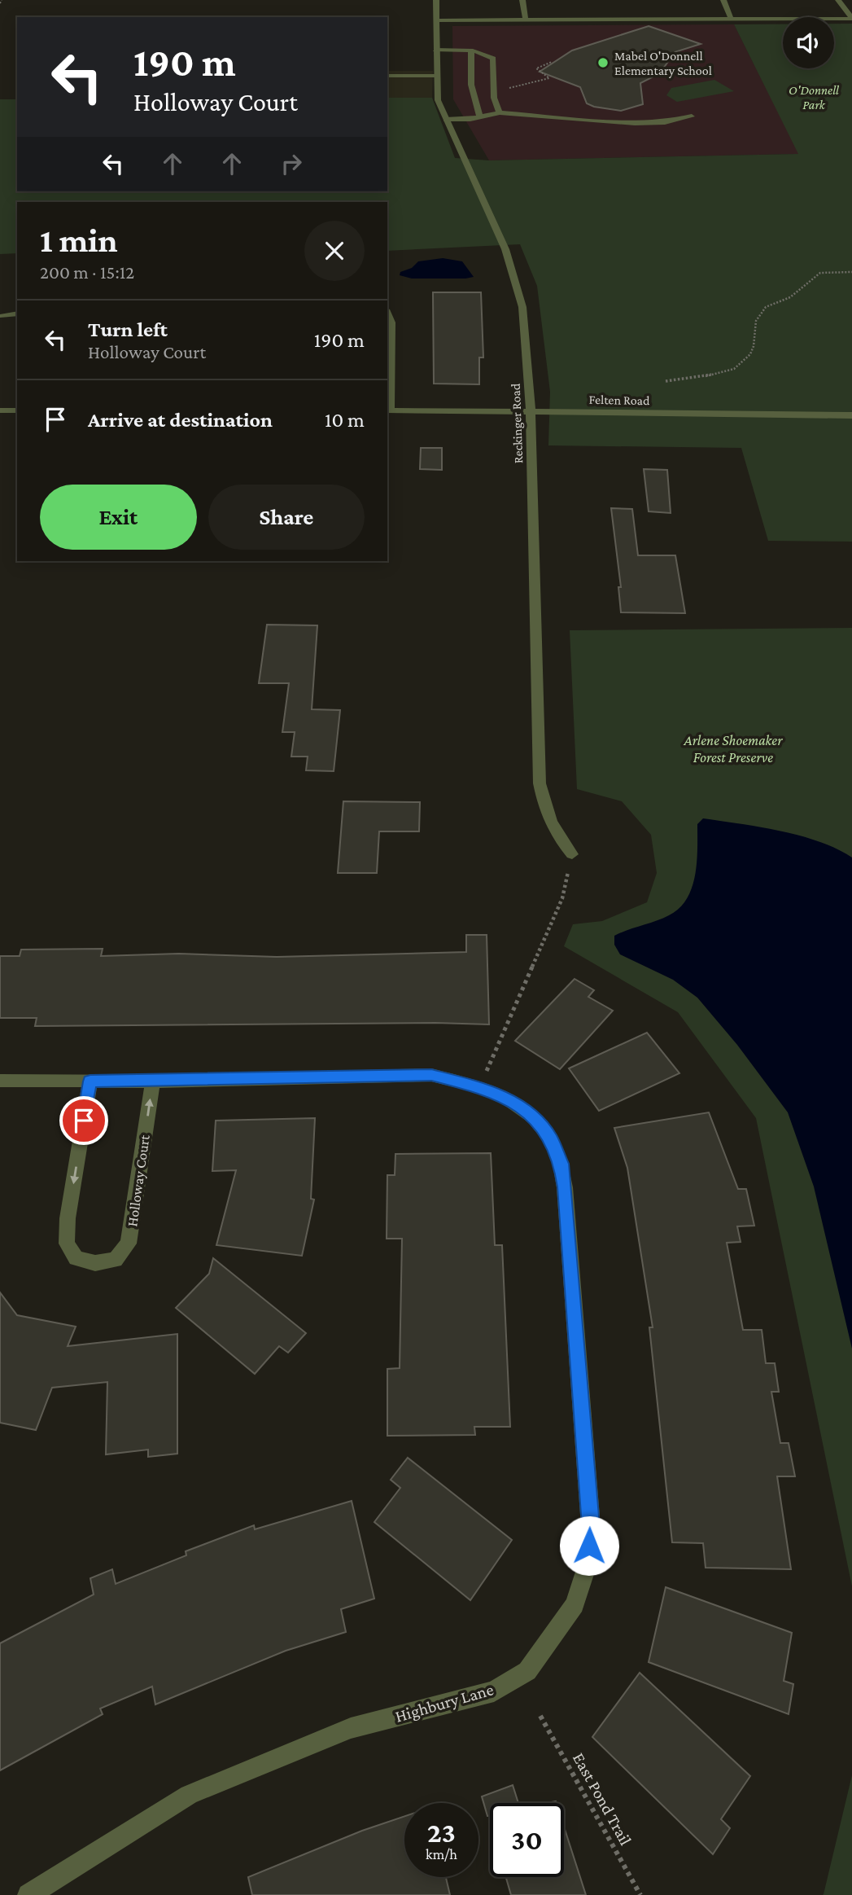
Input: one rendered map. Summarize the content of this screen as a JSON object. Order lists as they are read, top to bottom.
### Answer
{
  "streets": {
    "street": [
      "Felten Road",
      "Reckinger Road",
      "Holloway Court",
      "Highbury Lane"
    ],
    "path": ["East Pond Trail"]
  },
  "crossings": [
    ["Felten Road", "Reckinger Road"],
    ["Holloway Court", "Highbury Lane"]
  ],
  "parks": ["O'Donnell Park", "Arlene Shoemaker Forest Preserve"],
  "places": ["Mabel O'Donnell Elementary School"],
  "page": {
    "turn": ["190 m", "Holloway Court"],
    "heading": ["1 min", "200 m · 15:12"],
    "list": [
      {
        "name": "Turn left",
        "note": "Holloway Court",
        "value": "190 m"
      },
      {
        "name": "Arrive at destination",
        "value": "10 m"
      }
    ],
    "buttons": ["Exit", "Share"],
    "speed": "23 km/h",
    "limit": "30"
  }
}
